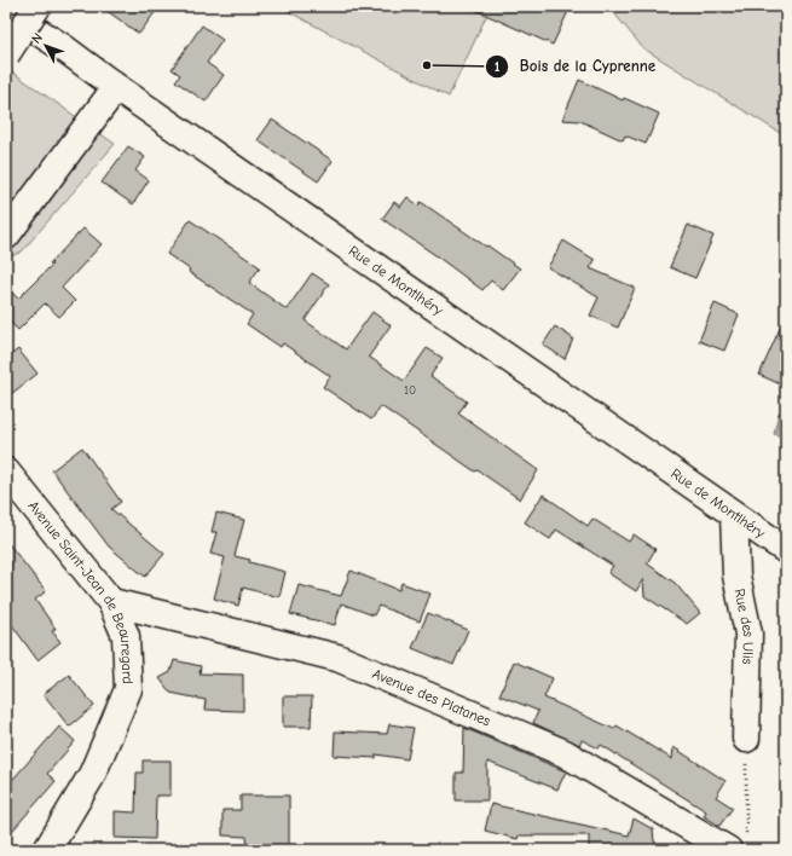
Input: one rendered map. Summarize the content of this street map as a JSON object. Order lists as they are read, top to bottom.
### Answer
{
  "streets": {
    "street": [
      "Rue de Montlhéry",
      "Avenue Saint-Jean de Beauregard",
      "Rue des Ulis",
      "Avenue des Platanes"
    ]
  },
  "crossings": [
    ["Rue de Montlhéry", "Rue des Ulis"],
    ["Avenue Saint-Jean de Beauregard", "Avenue des Platanes"]
  ],
  "places": ["Bois de la Cyprenne"],
  "house_numbers": ["10"],
  "north": "top left"
}
